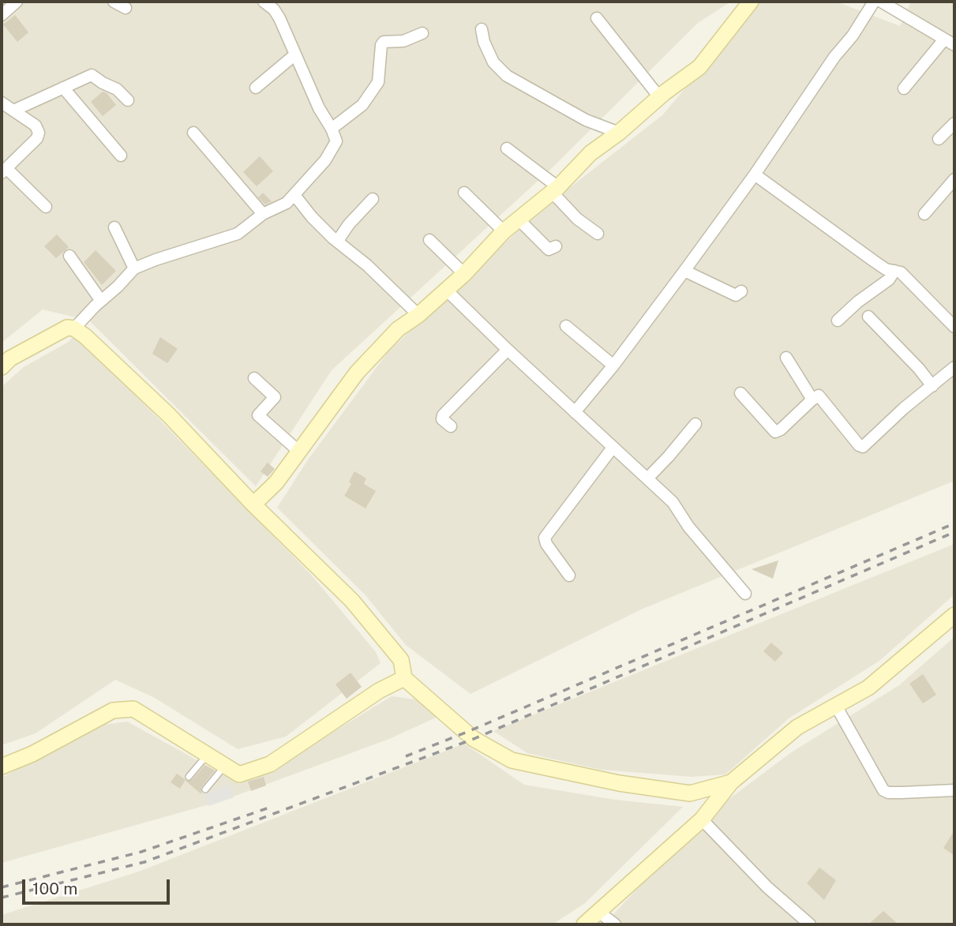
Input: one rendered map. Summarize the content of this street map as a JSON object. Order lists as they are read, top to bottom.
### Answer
{
  "scale_bar": "100 m"
}
